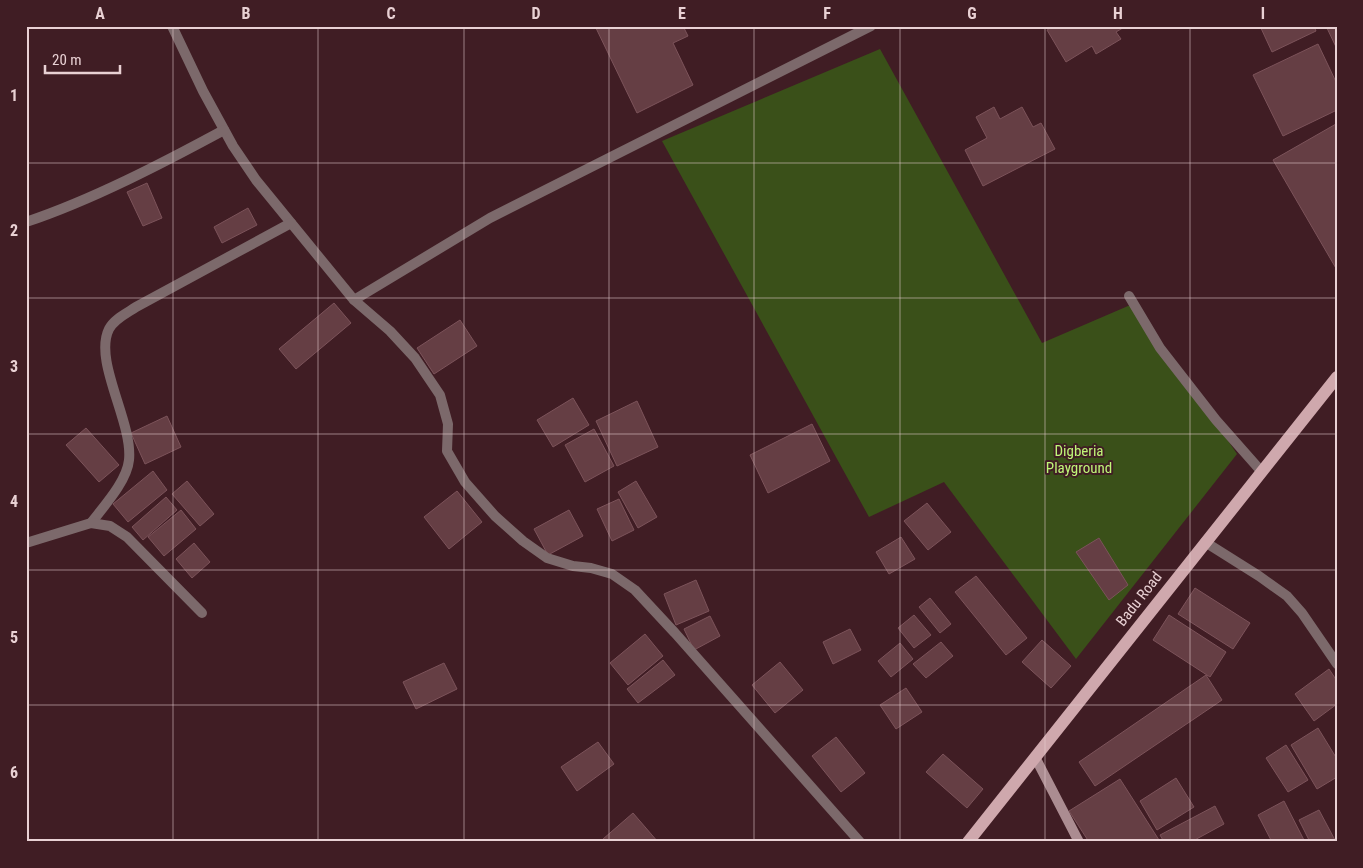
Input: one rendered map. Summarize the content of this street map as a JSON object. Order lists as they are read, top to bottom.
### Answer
{
  "streets": {
    "main road": ["Badu Road"]
  },
  "parks": ["Digberia Playground"],
  "scale_bar": "20 m",
  "grid": {
    "columns": [
      "A",
      "B",
      "C",
      "D",
      "E",
      "F",
      "G",
      "H",
      "I"
    ],
    "rows": [
      "1",
      "2",
      "3",
      "4",
      "5",
      "6"
    ]
  }
}
